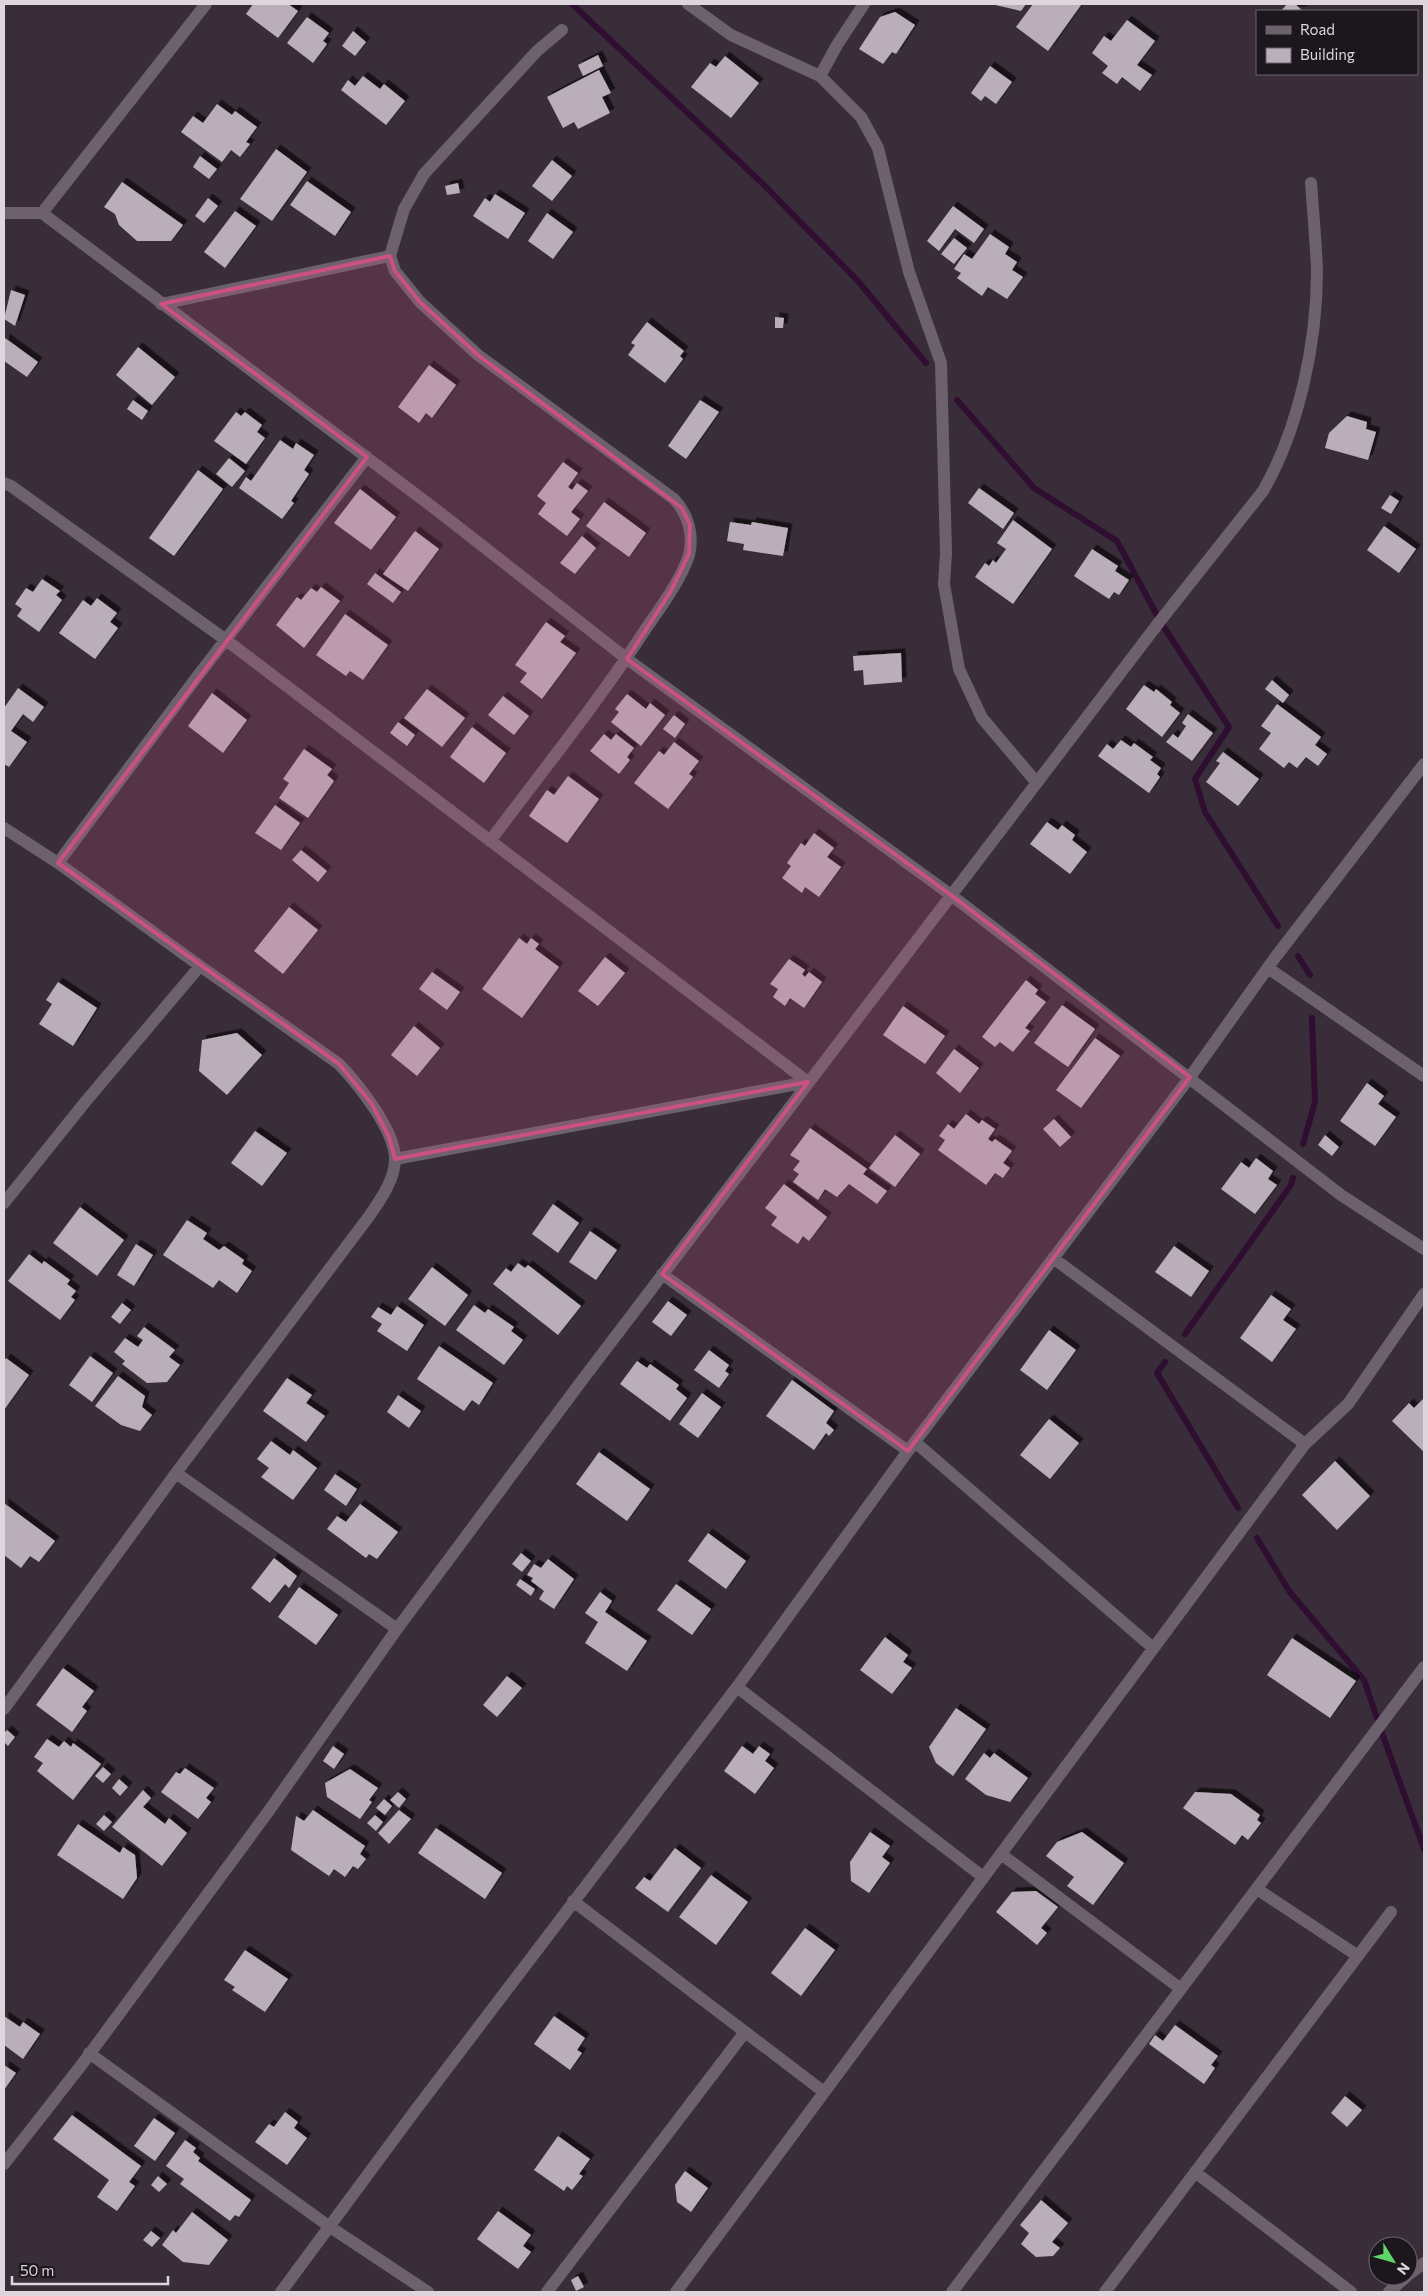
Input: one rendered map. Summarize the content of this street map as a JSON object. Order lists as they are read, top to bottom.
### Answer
{
  "legend": ["Road", "Building"],
  "scale_bar": "50 m",
  "north": "bottom right"
}
